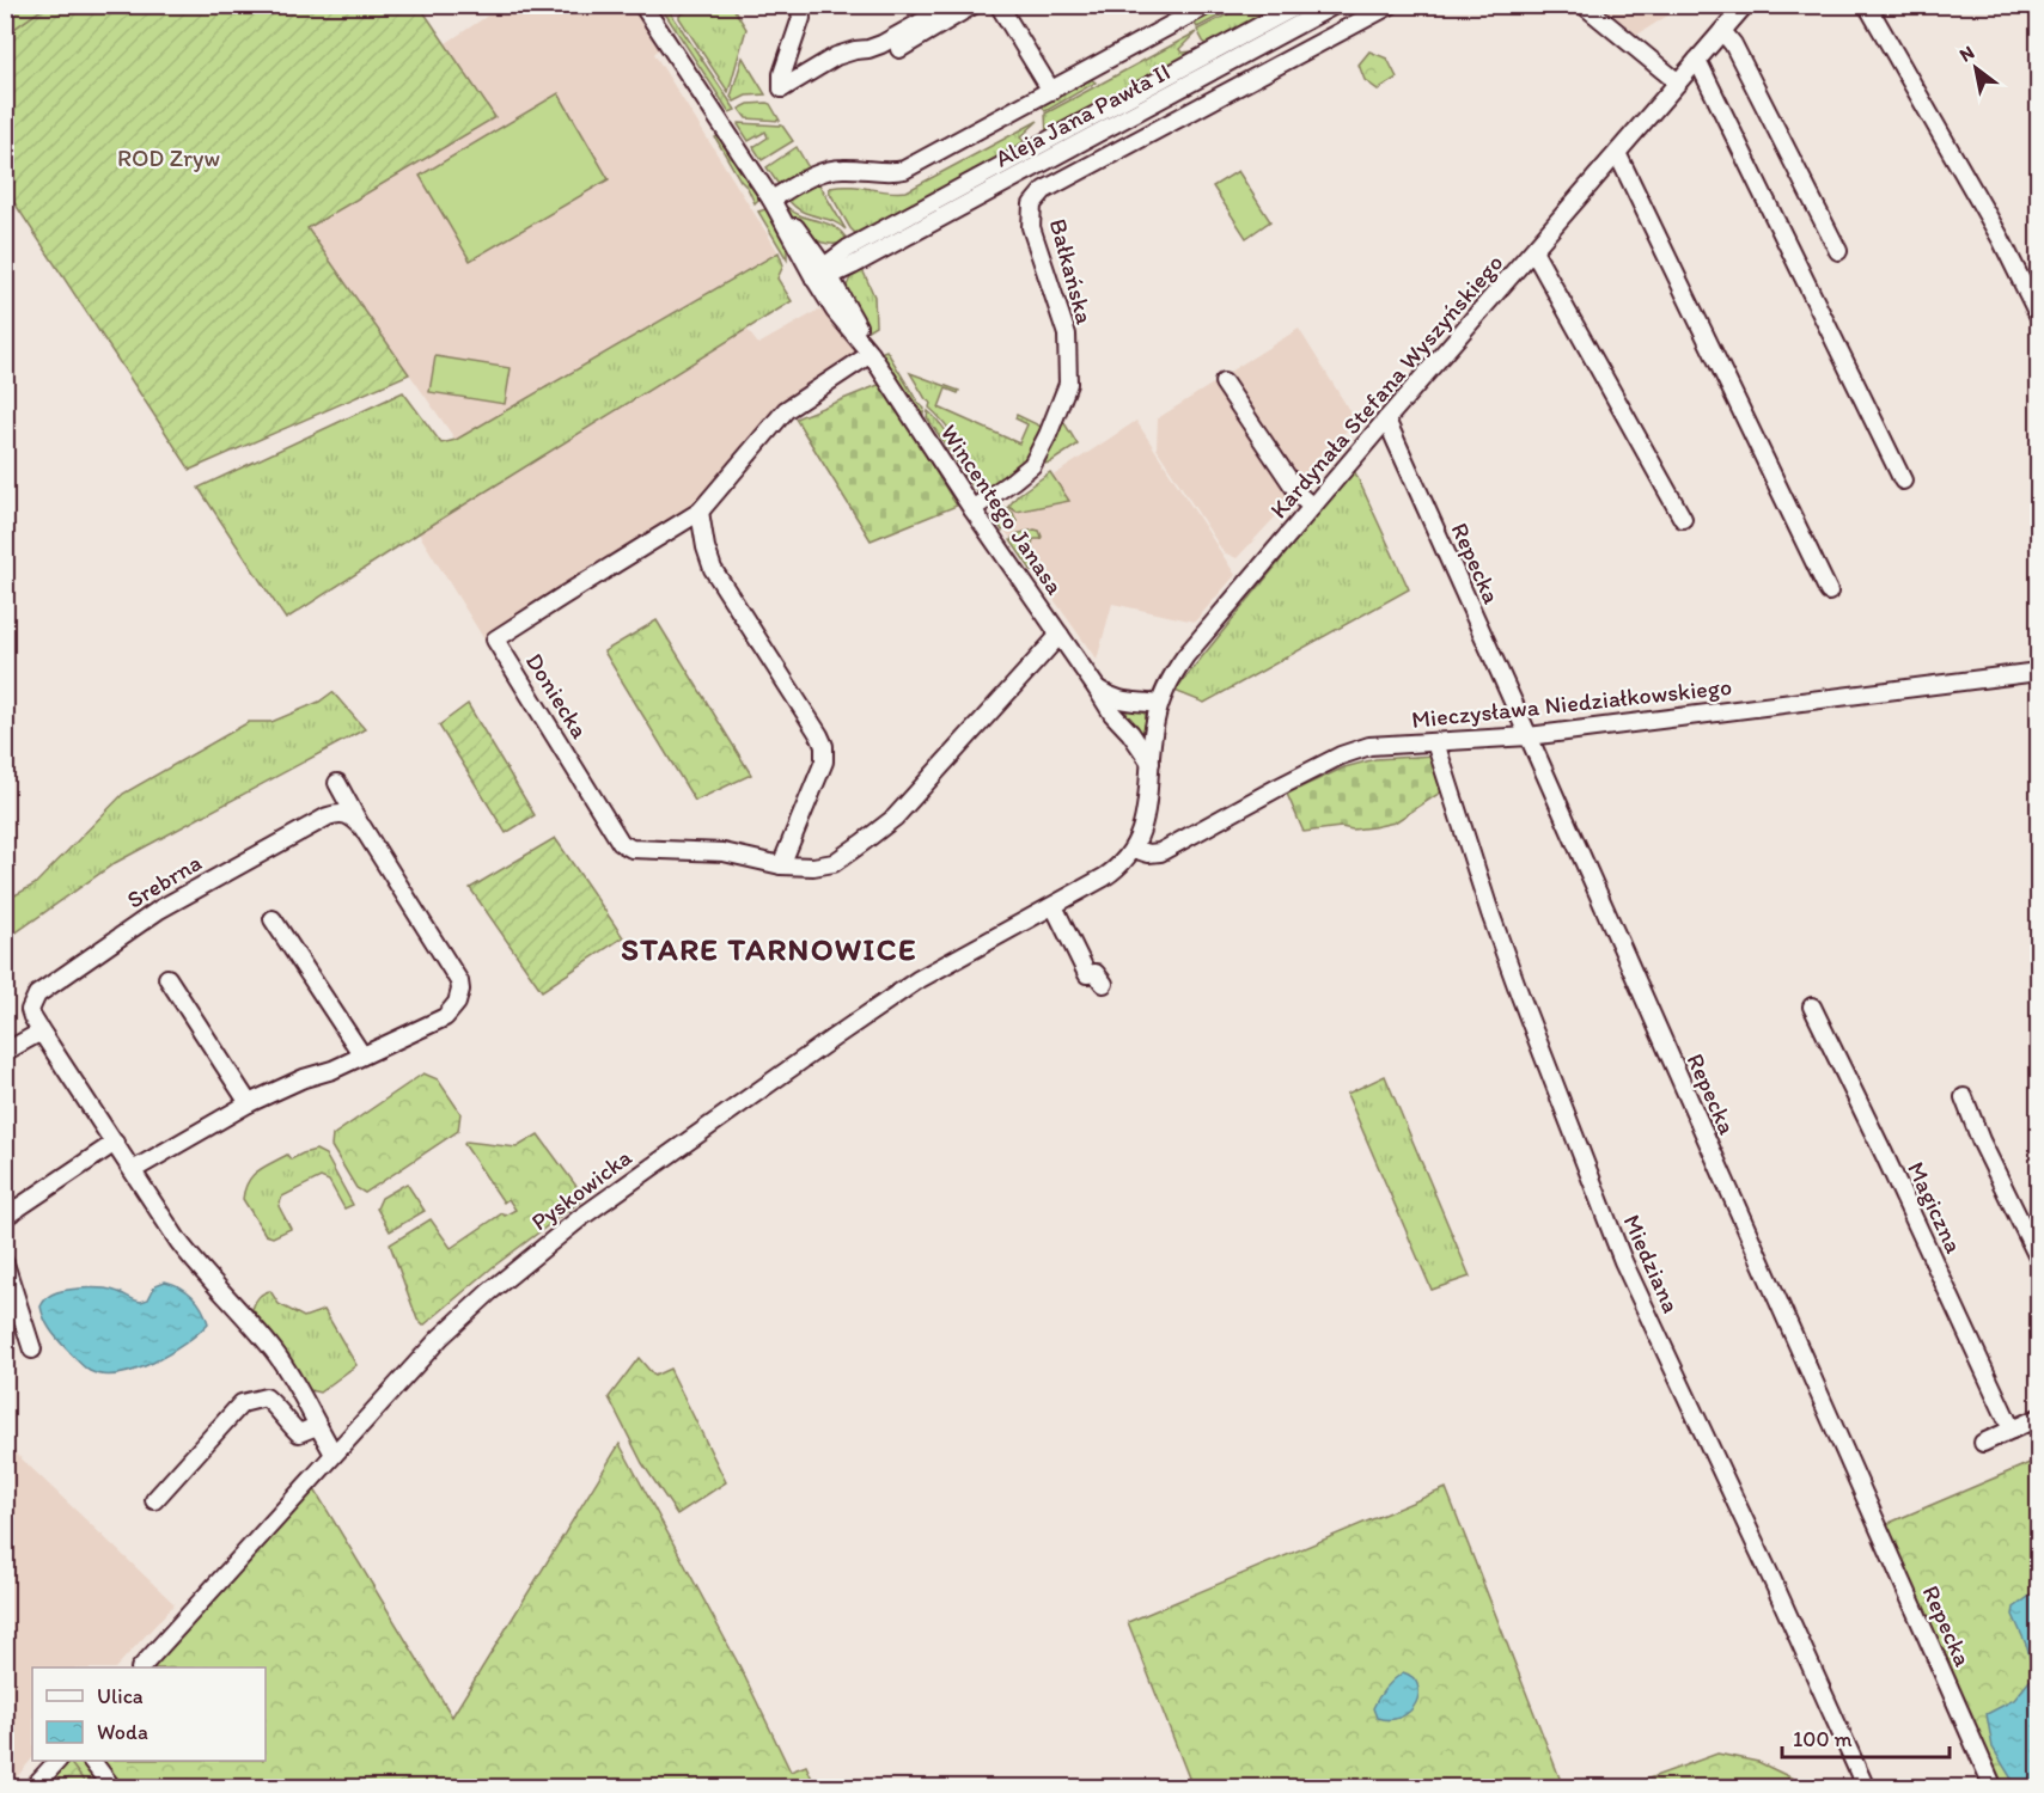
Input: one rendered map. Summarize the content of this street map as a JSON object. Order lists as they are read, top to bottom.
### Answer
{
  "streets": {
    "street": [
      "Aleja Jana Pawła II",
      "Bałkańska",
      "Kardynała Stefana Wyszyńskiego",
      "Wincentego Janasa",
      "Repecka",
      "Doniecka",
      "Mieczysława Niedziałkowskiego",
      "Srebrna",
      "Pyskowicka",
      "Magiczna",
      "Miedziana"
    ]
  },
  "crossings": [
    ["Aleja Jana Pawła II", "Wincentego Janasa"],
    ["Bałkańska", "Wincentego Janasa"],
    ["Kardynała Stefana Wyszyńskiego", "Wincentego Janasa"],
    ["Kardynała Stefana Wyszyńskiego", "Repecka"],
    ["Kardynała Stefana Wyszyńskiego", "Mieczysława Niedziałkowskiego"],
    ["Kardynała Stefana Wyszyńskiego", "Pyskowicka"],
    ["Wincentego Janasa", "Doniecka"],
    ["Repecka", "Mieczysława Niedziałkowskiego"],
    ["Mieczysława Niedziałkowskiego", "Pyskowicka"],
    ["Mieczysława Niedziałkowskiego", "Miedziana"],
    ["Srebrna", "Pyskowicka"]
  ],
  "districts": ["STARE TARNOWICE"],
  "parks": ["ROD Zryw"],
  "legend": ["Ulica", "Woda"],
  "scale_bar": "100 m",
  "north": "top left"
}
